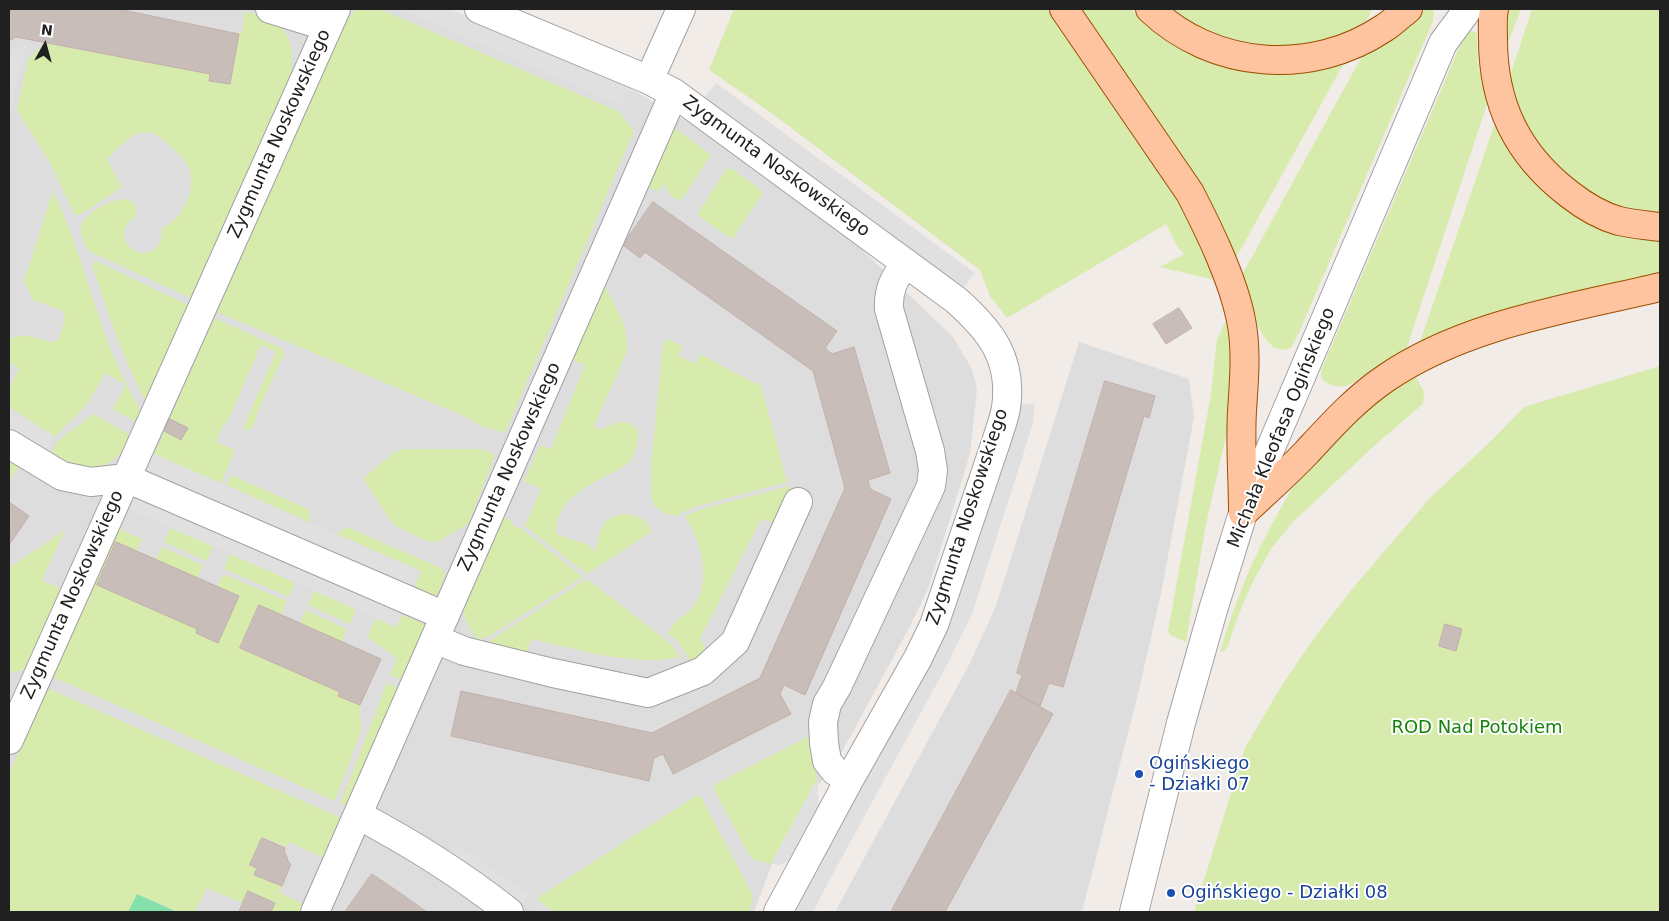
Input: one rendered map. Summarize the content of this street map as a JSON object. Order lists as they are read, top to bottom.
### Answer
{
  "streets": {
    "street": ["Zygmunta Noskowskiego", "Michała Kleofasa Ogińskiego"]
  },
  "parks": ["ROD Nad Potokiem"],
  "places": ["Ogińskiego - Działki 07", "Ogińskiego - Działki 08"],
  "north": "top"
}
